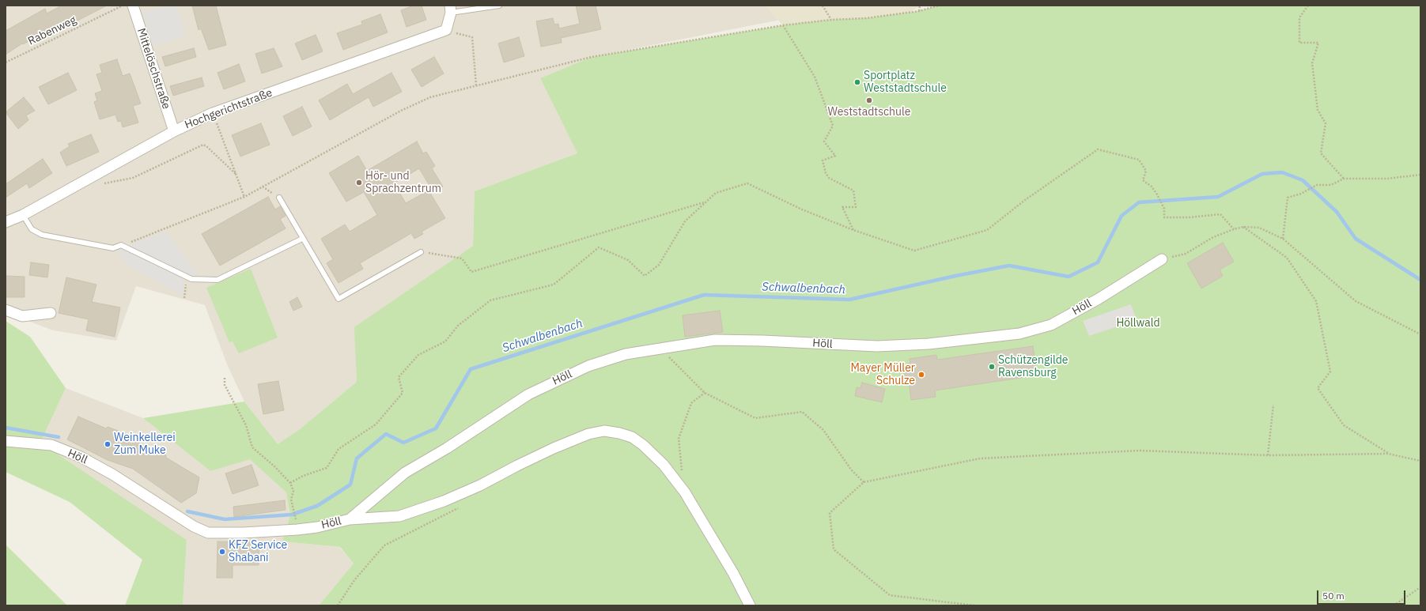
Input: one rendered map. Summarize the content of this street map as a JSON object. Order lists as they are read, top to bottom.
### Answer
{
  "streets": {
    "street": ["Mittelöschstraße", "Hochgerichtstraße", "Höll"],
    "path": ["Rabenweg"]
  },
  "crossings": [
    ["Mittelöschstraße", "Hochgerichtstraße"]
  ],
  "water": ["Schwalbenbach"],
  "parks": ["Höllwald"],
  "places": [
    "Sportplatz Weststadtschule",
    "Weststadtschule",
    "Hör- und Sprachzentrum",
    "Schützengilde Ravensburg",
    "Mayer Müller Schulze",
    "Weinkellerei Zum Muke",
    "KFZ Service Shabani"
  ],
  "scale_bar": "50 m"
}
